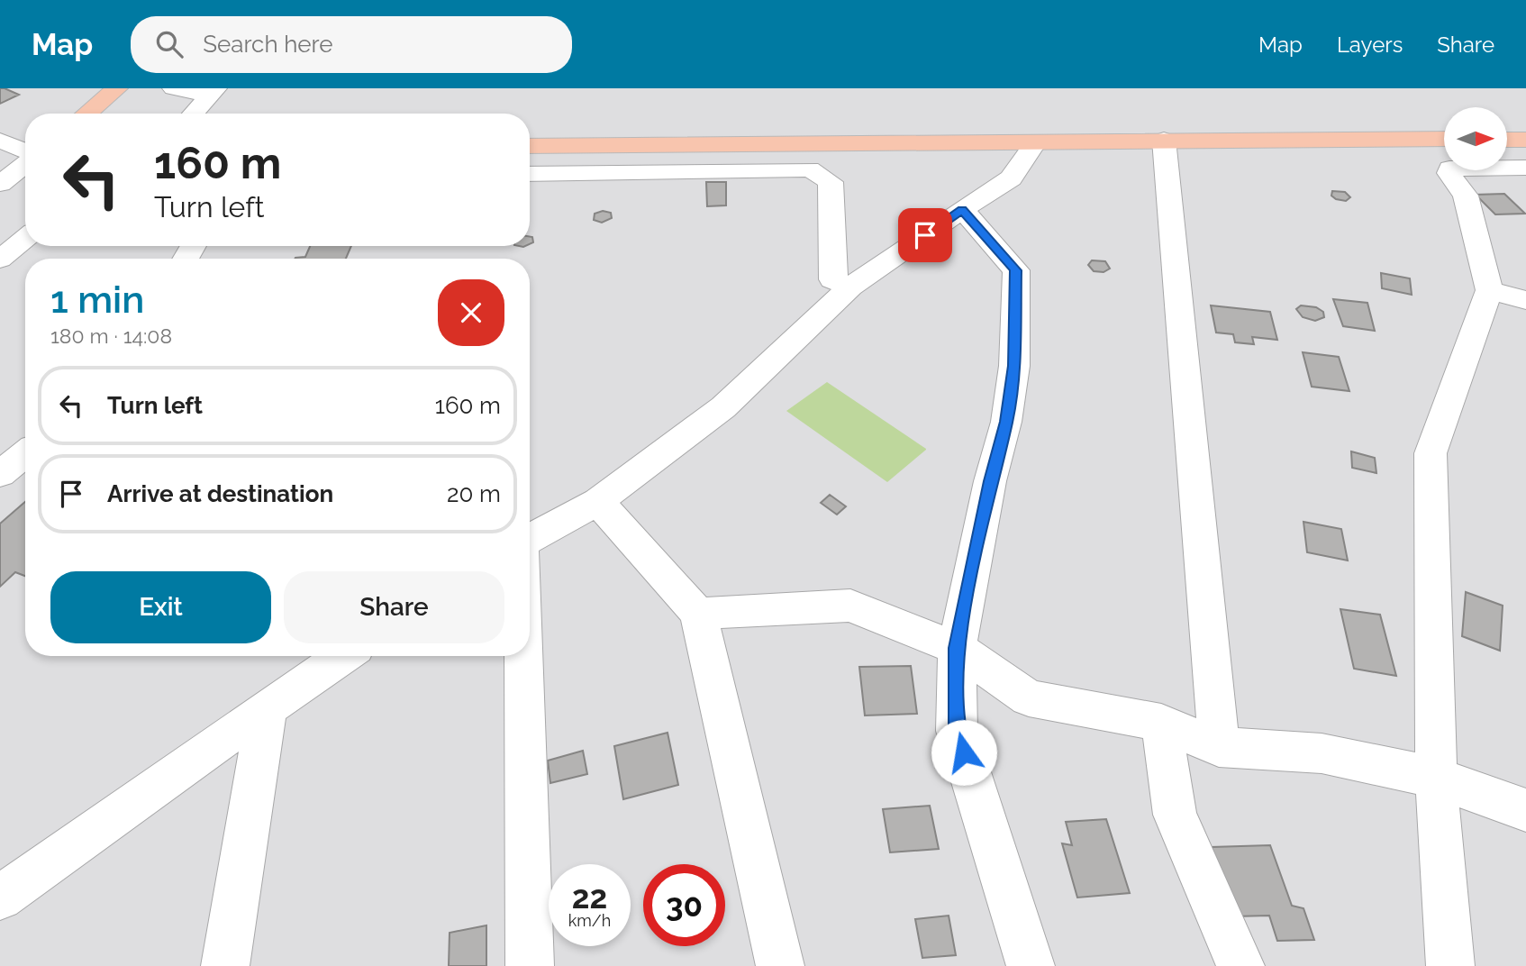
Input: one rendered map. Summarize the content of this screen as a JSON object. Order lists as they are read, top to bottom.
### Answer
{
  "north": "right",
  "page": {
    "header": "Map",
    "search": "Search here",
    "nav": ["Map", "Layers", "Share"],
    "turn": ["160 m", "Turn left"],
    "heading": ["1 min", "180 m · 14:08"],
    "list": [
      {
        "name": "Turn left",
        "value": "160 m"
      },
      {
        "name": "Arrive at destination",
        "value": "20 m"
      }
    ],
    "buttons": ["Exit", "Share"],
    "speed": "22 km/h",
    "limit": "30"
  }
}
